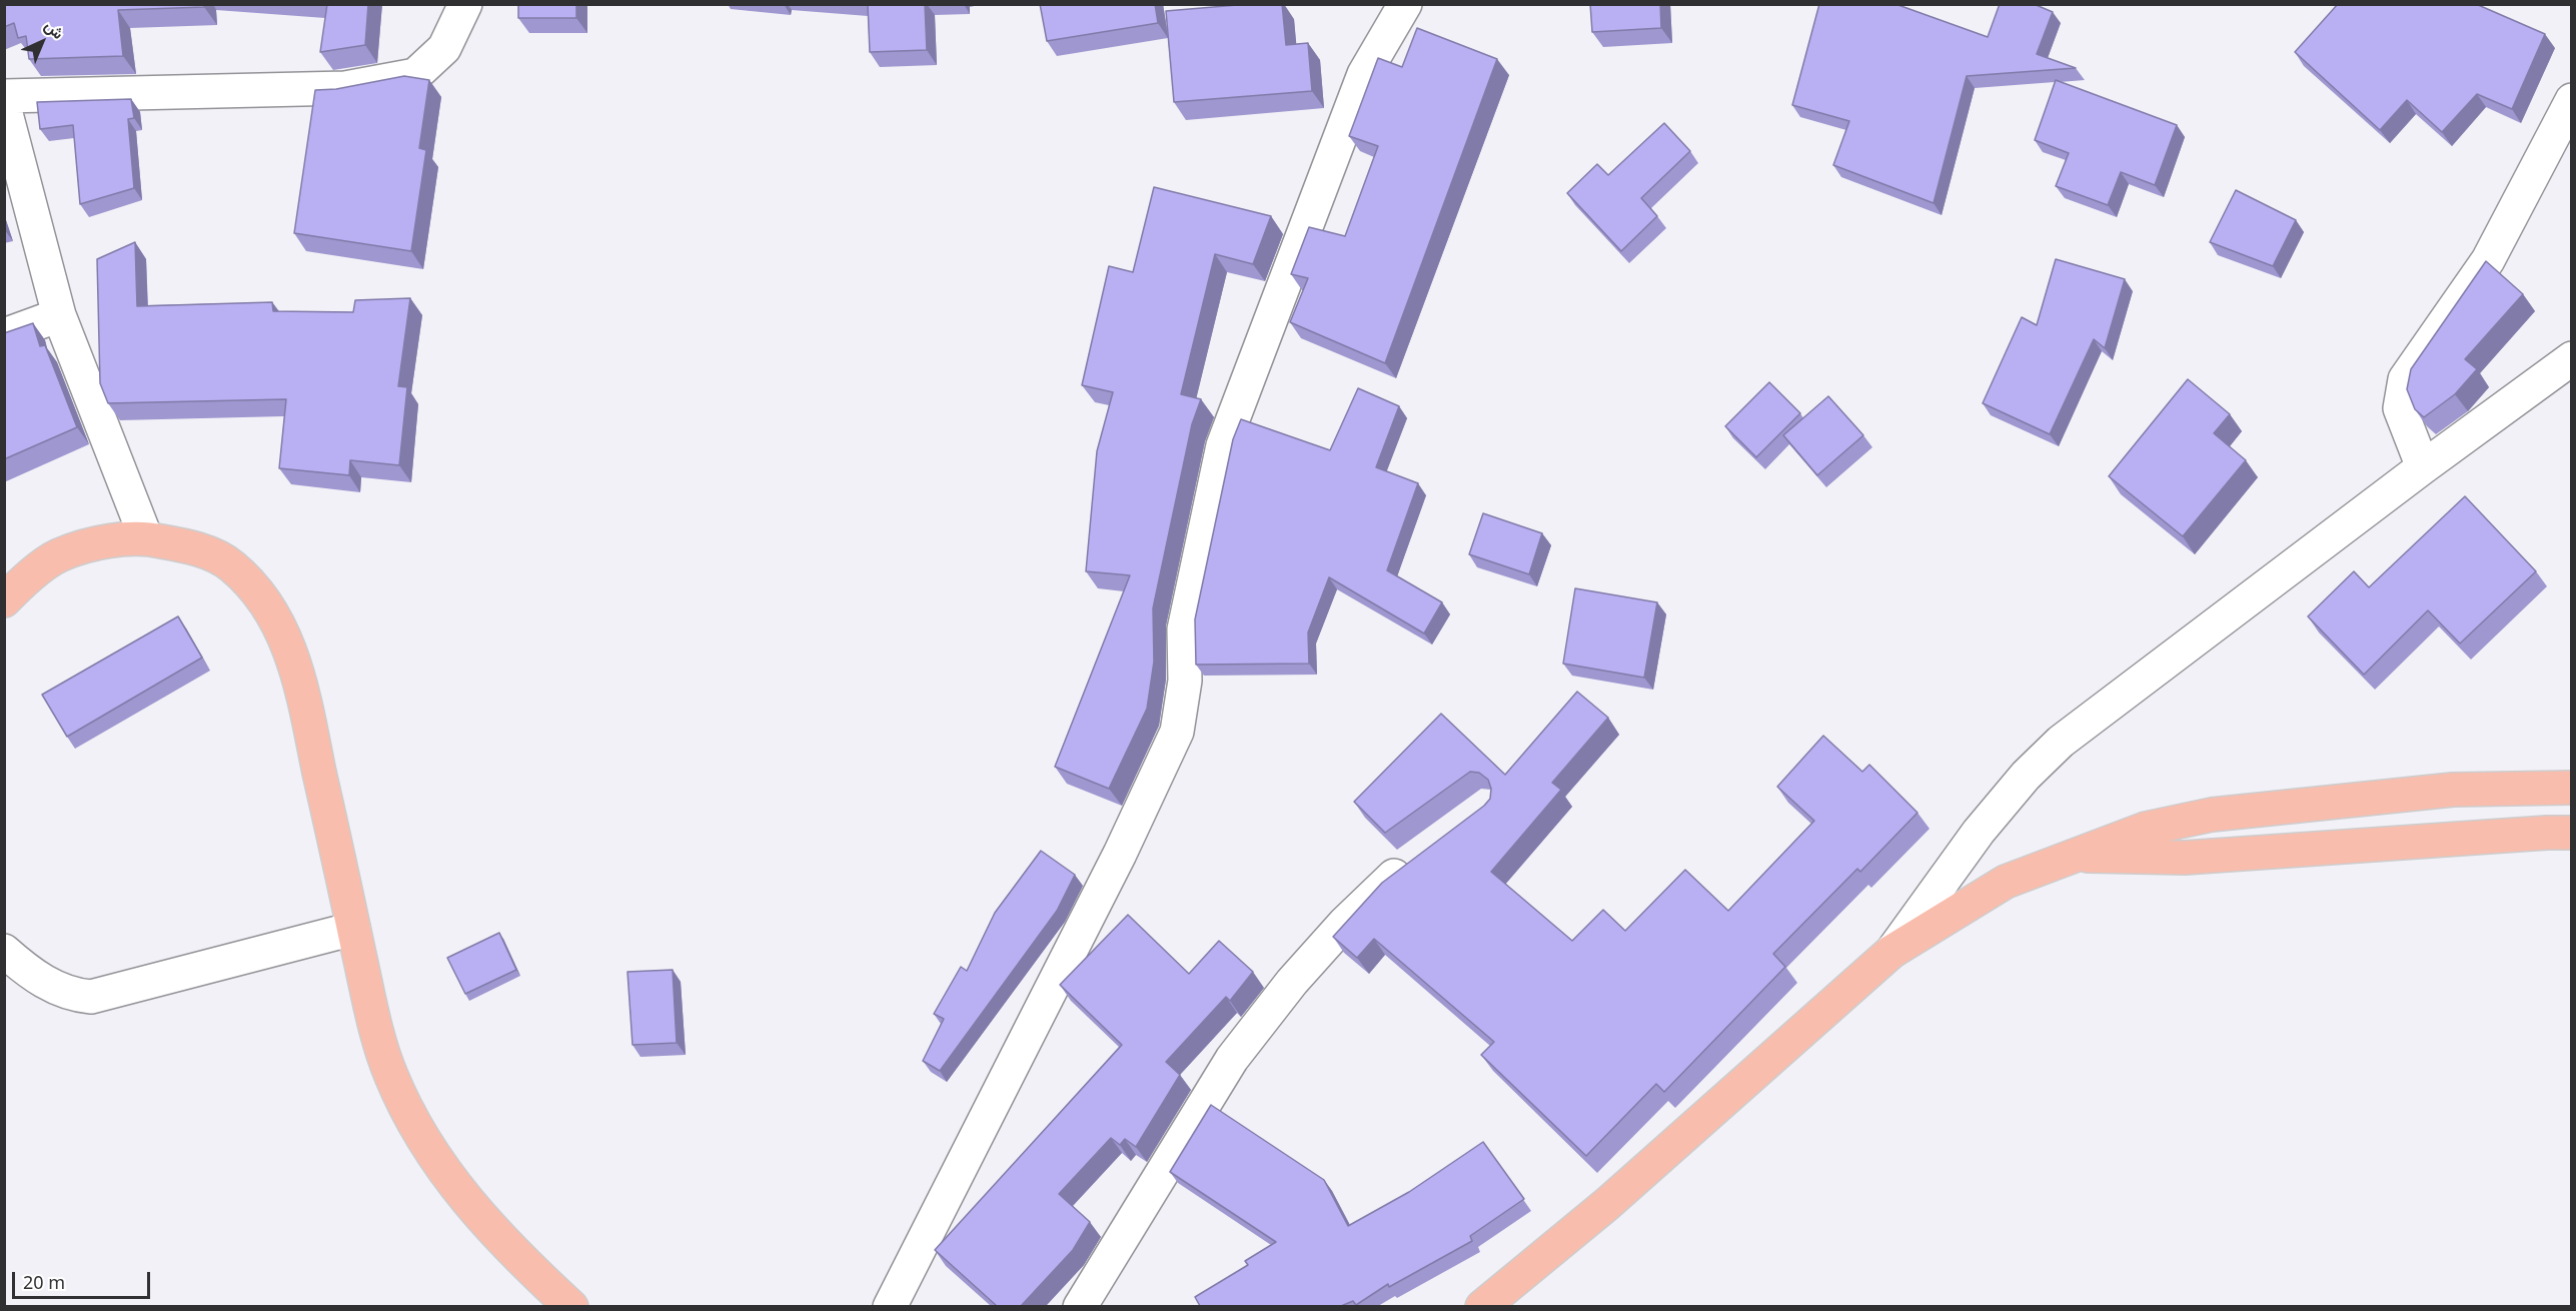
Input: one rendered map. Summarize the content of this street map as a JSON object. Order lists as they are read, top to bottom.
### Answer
{
  "scale_bar": "20 m",
  "north": "top right"
}
